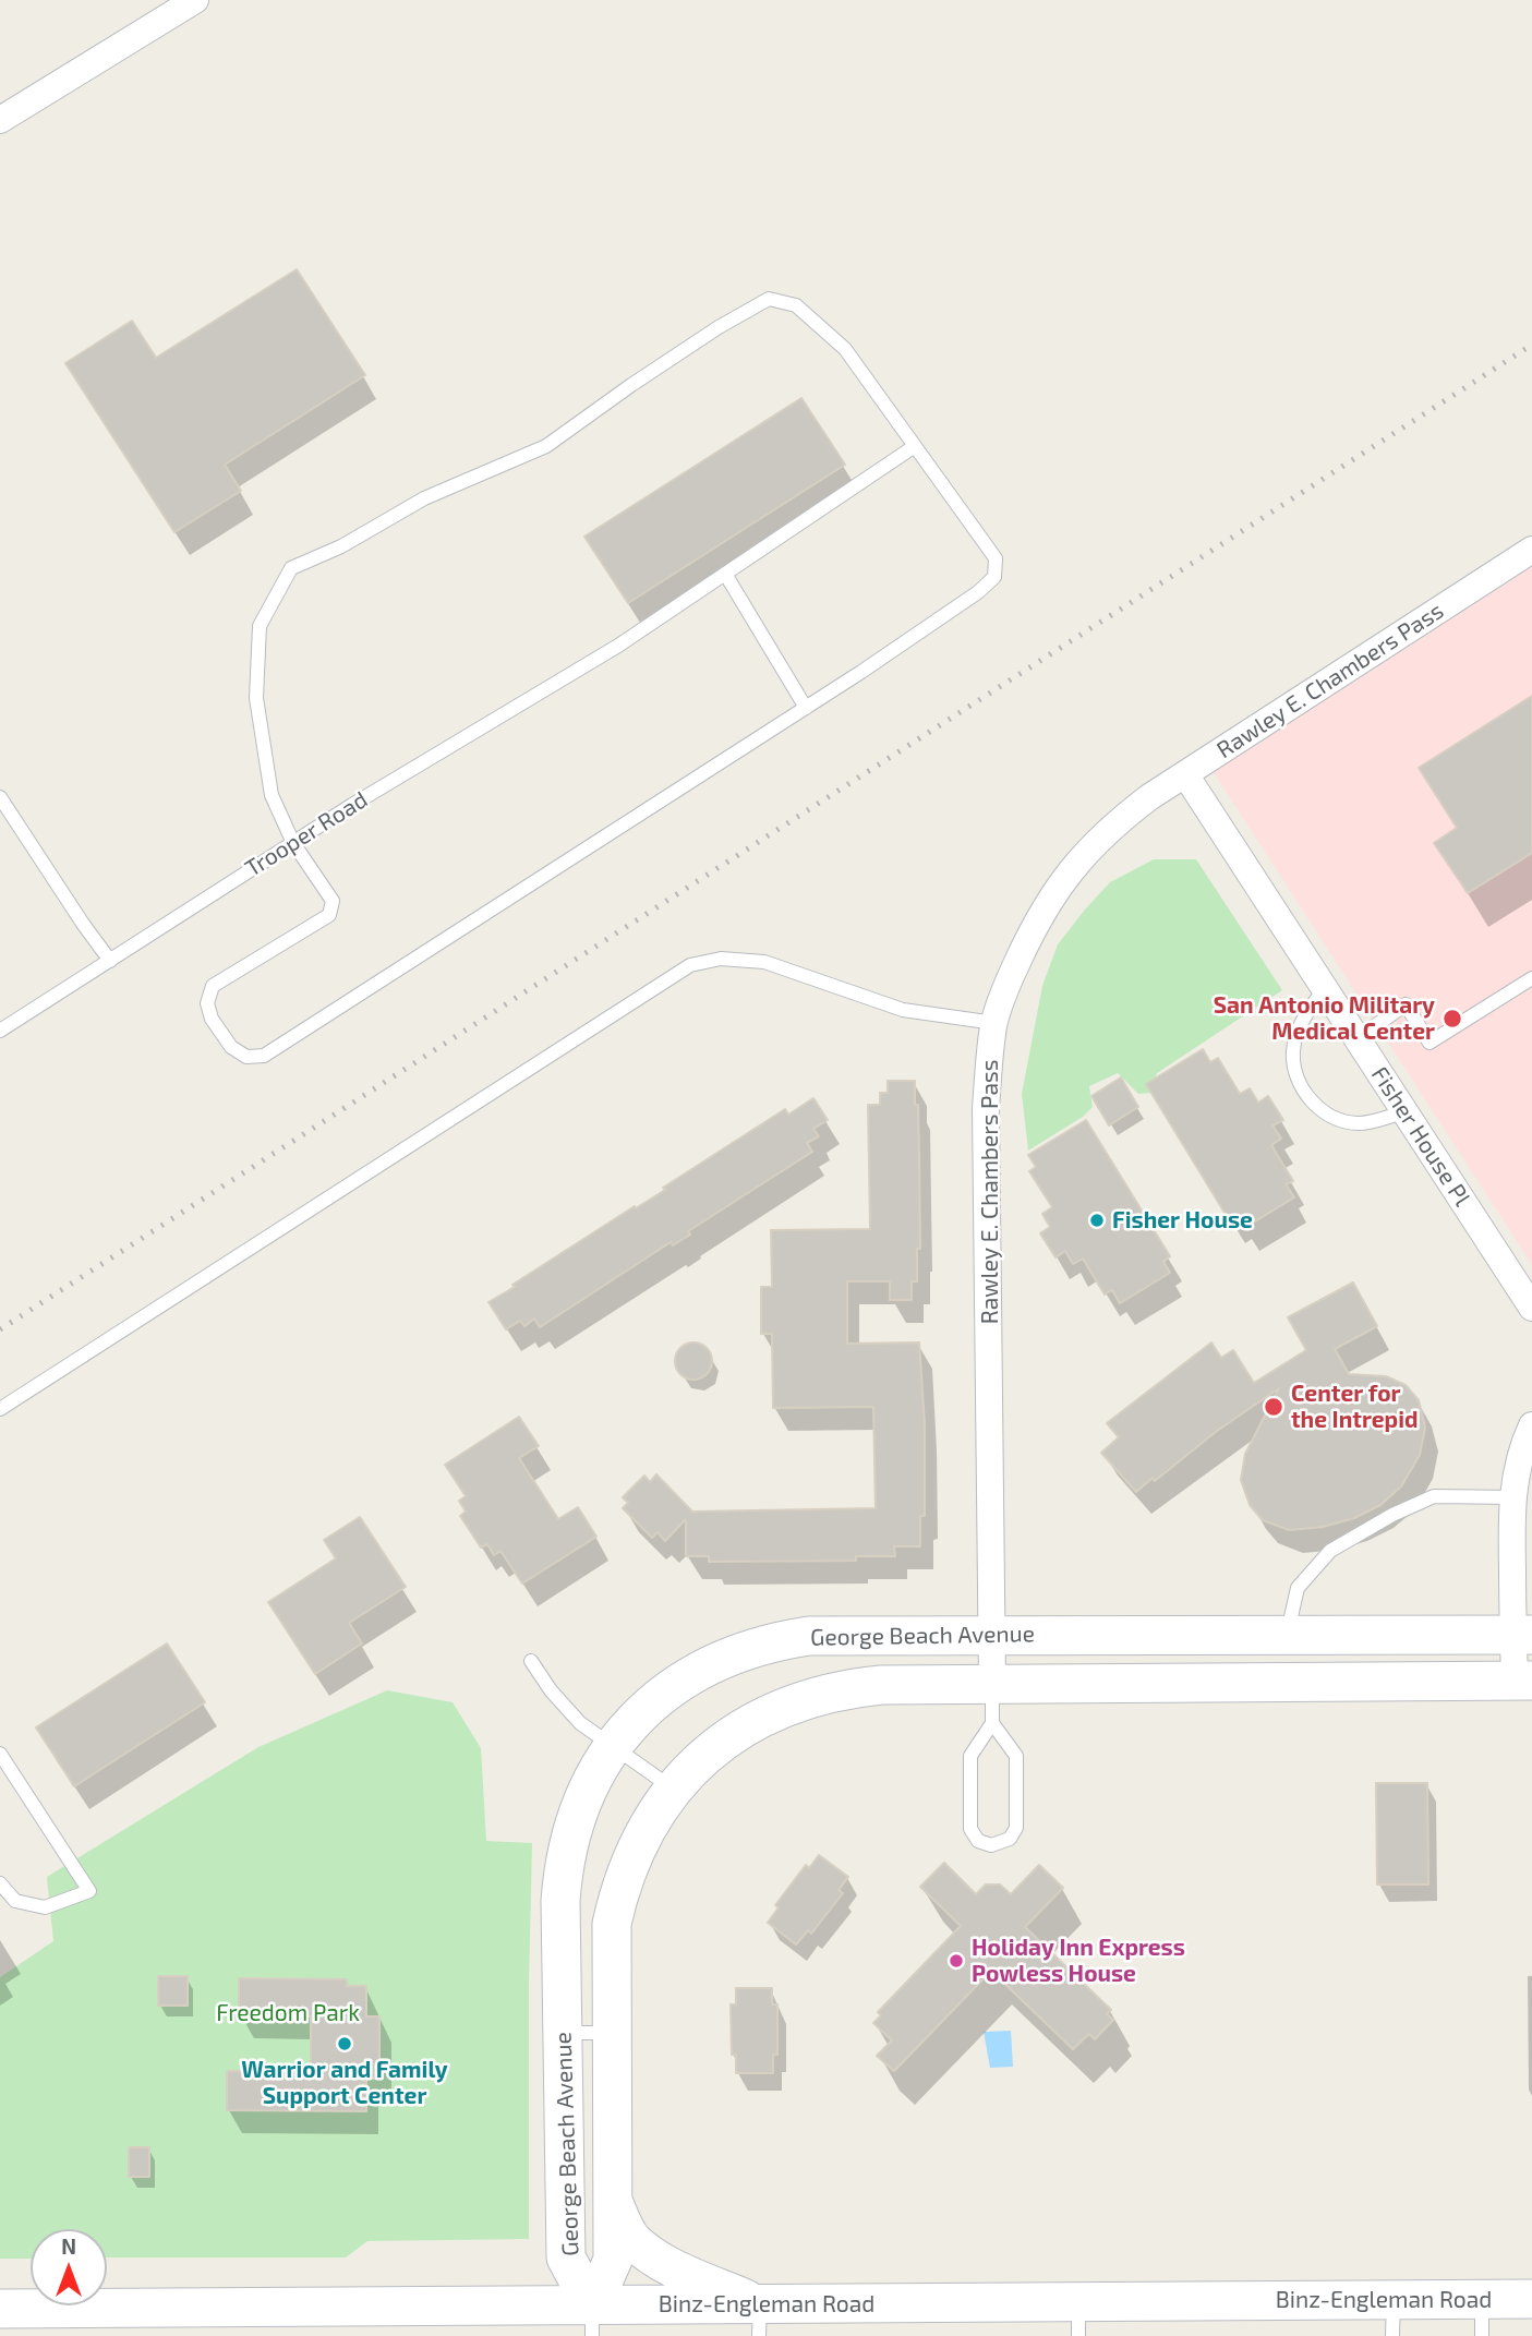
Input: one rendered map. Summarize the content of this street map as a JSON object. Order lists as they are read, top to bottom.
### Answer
{
  "streets": {
    "street": [
      "Rawley E. Chambers Pass",
      "Fisher House Pl",
      "George Beach Avenue",
      "Binz-Engleman Road"
    ],
    "lane": ["Trooper Road"]
  },
  "crossings": [
    ["Rawley E. Chambers Pass", "Fisher House Pl"],
    ["Rawley E. Chambers Pass", "George Beach Avenue"],
    ["George Beach Avenue", "Binz-Engleman Road"]
  ],
  "parks": ["Freedom Park"],
  "places": [
    "San Antonio Military Medical Center",
    "Fisher House",
    "Center for the Intrepid",
    "Holiday Inn Express Powless House",
    "Warrior and Family Support Center"
  ],
  "north": "top"
}
